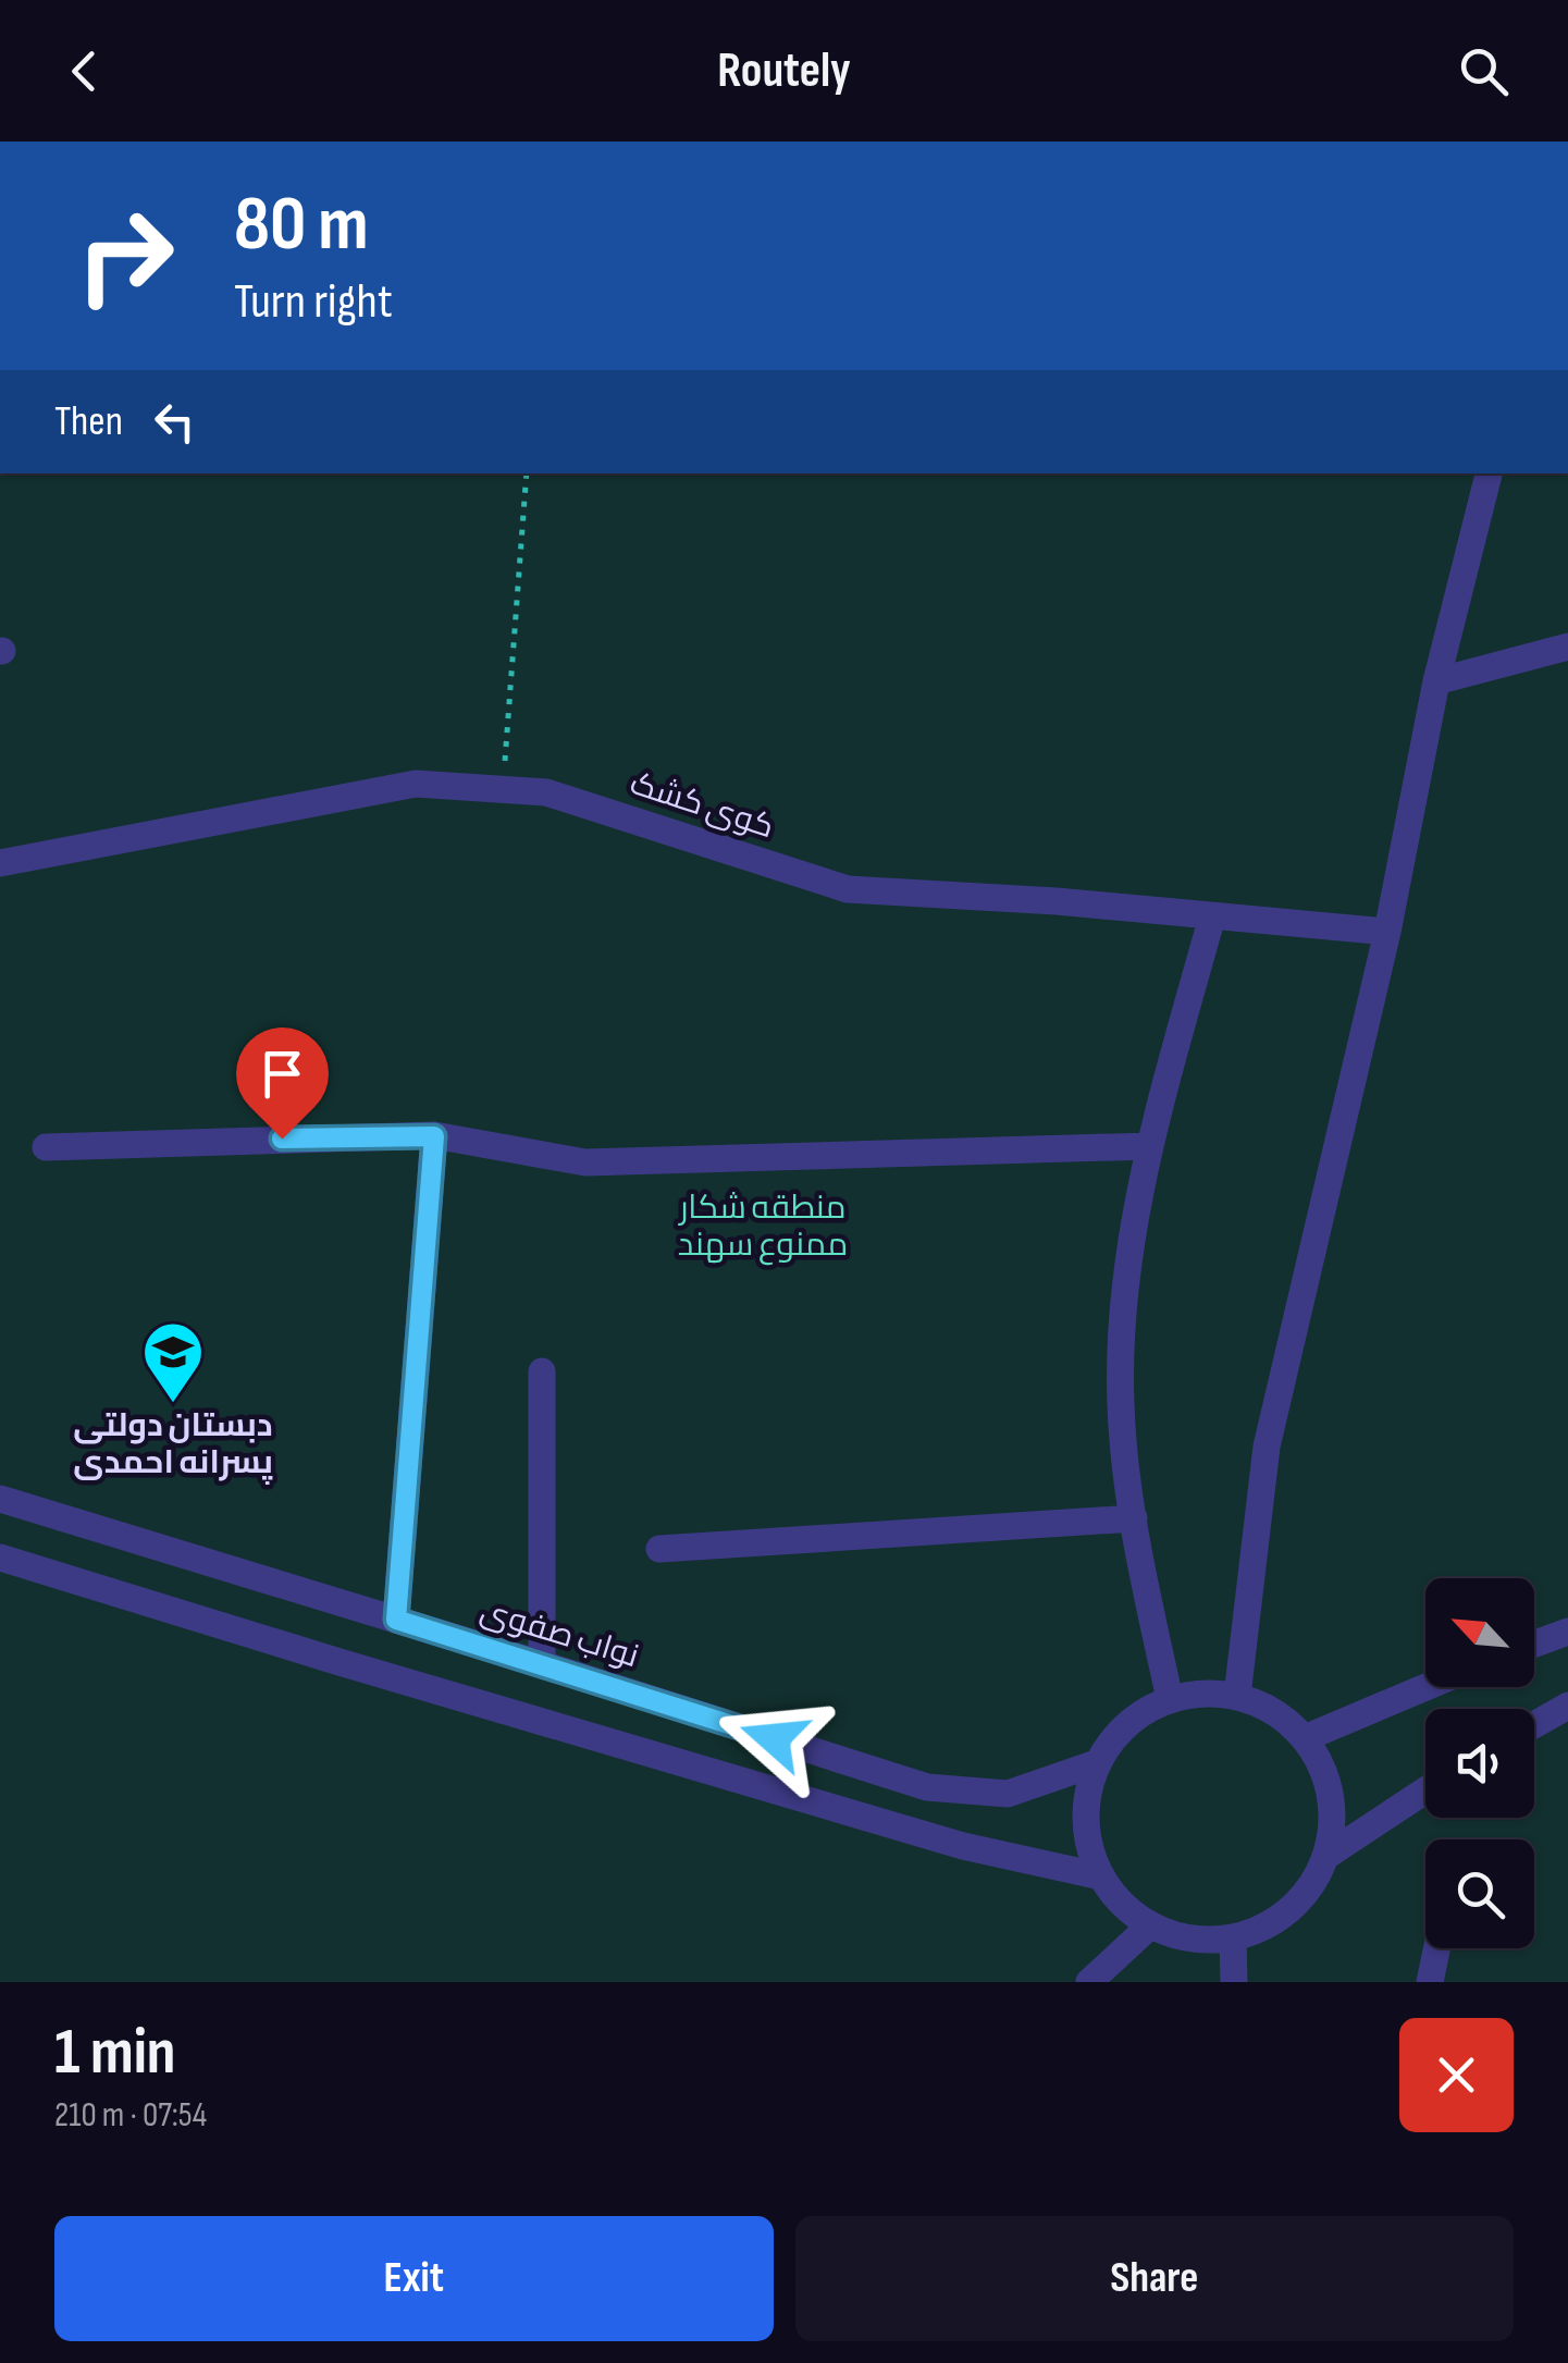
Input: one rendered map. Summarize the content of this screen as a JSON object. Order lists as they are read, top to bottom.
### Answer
{
  "streets": {
    "street": ["کوی کشک", "نواب صفوی"]
  },
  "parks": ["منطقه شکار ممنوع سهند"],
  "places": {
    "school or university": ["دبستان دولتی پسرانه احمدی"]
  },
  "north": "top left",
  "page": {
    "header": "Routely",
    "turn": ["80 m", "Turn right"],
    "then": "Then",
    "heading": ["1 min", "210 m · 07:54"],
    "buttons": ["Exit", "Share"]
  }
}
